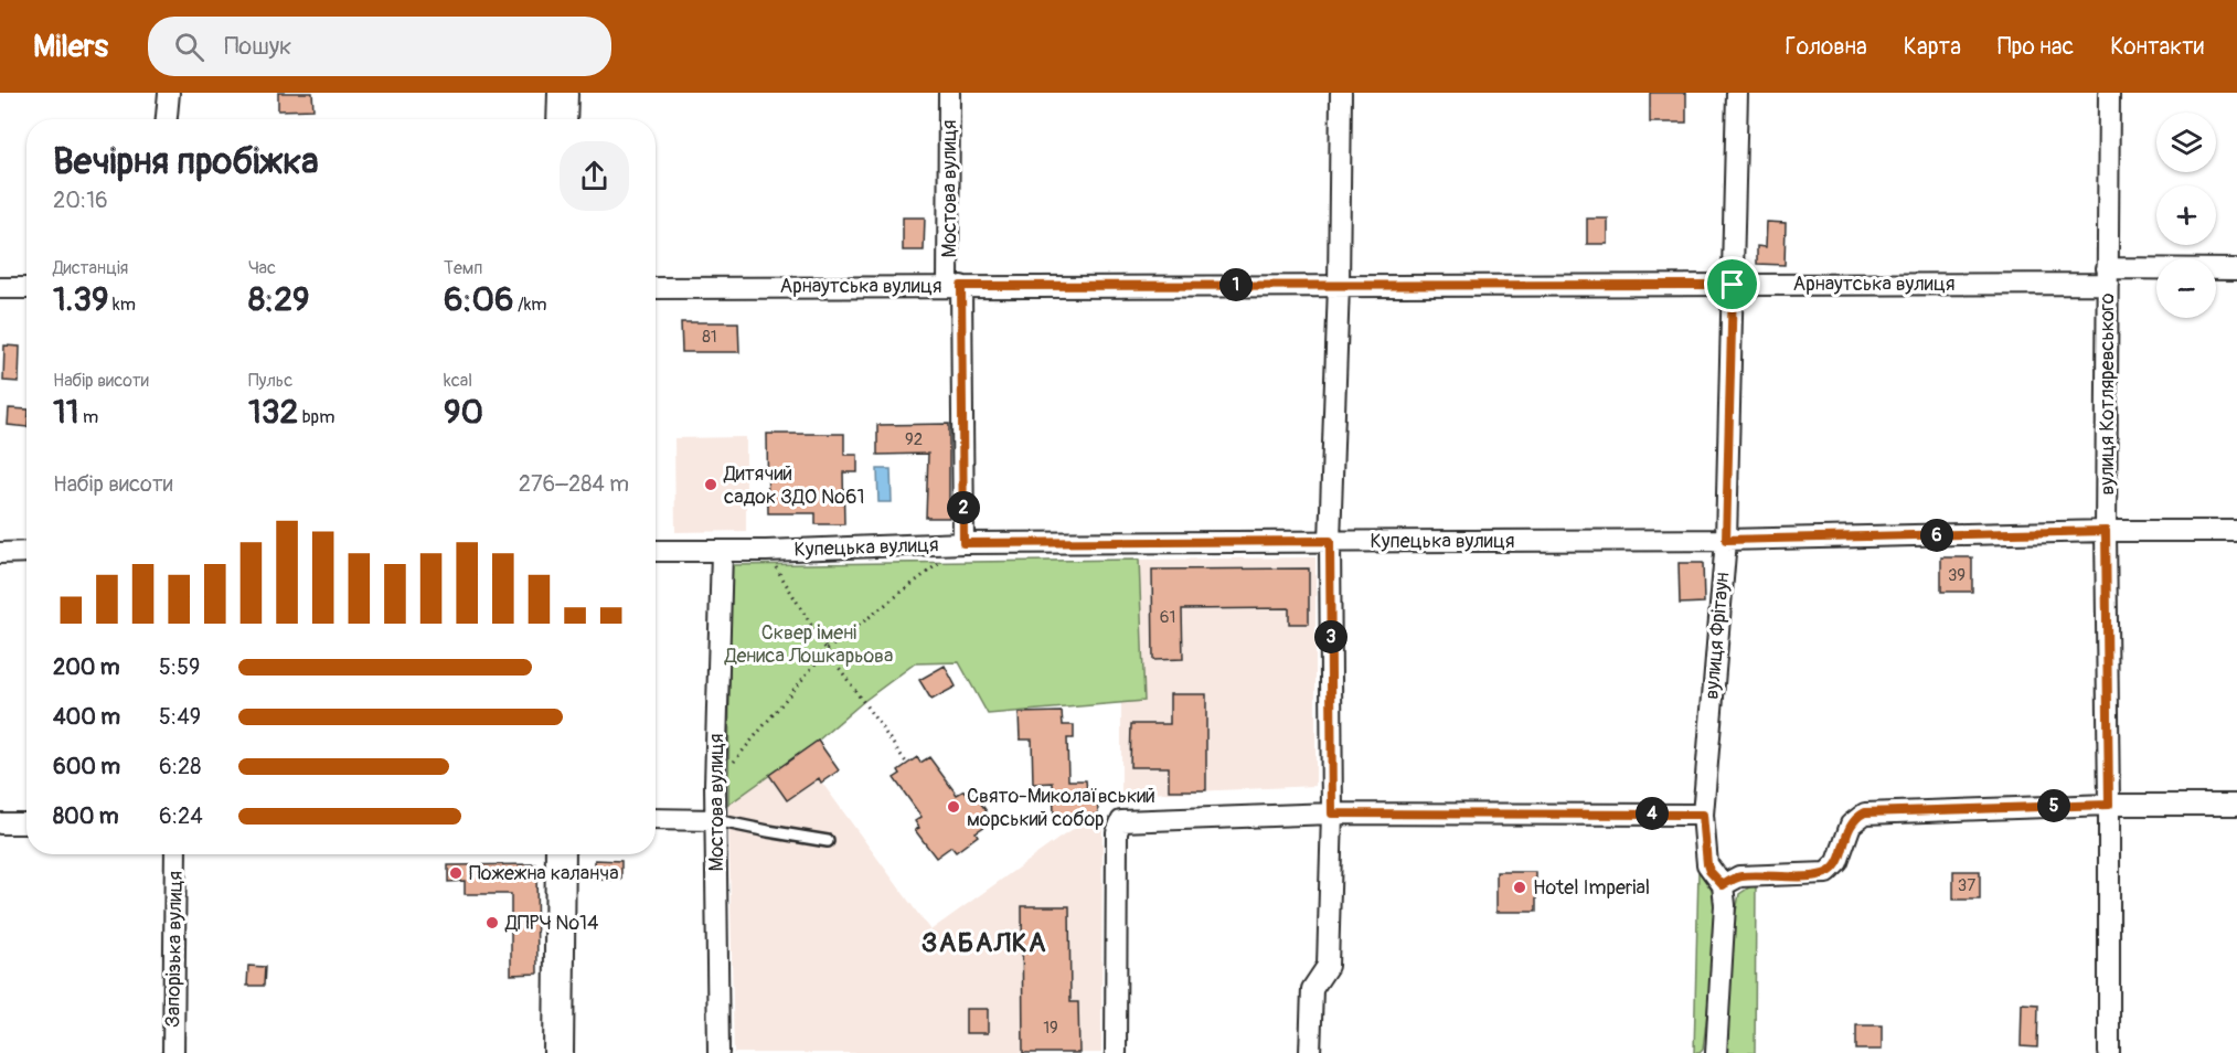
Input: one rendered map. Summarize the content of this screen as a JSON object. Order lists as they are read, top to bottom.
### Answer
{
  "streets": {
    "street": [
      "Мостова вулиця",
      "Арнаутська вулиця",
      "вулиця Котляревського",
      "Купецька вулиця",
      "вулиця Фрітаун",
      "Запорізька вулиця"
    ]
  },
  "crossings": [
    ["Мостова вулиця", "Арнаутська вулиця"],
    ["Мостова вулиця", "Купецька вулиця"],
    ["Арнаутська вулиця", "вулиця Котляревського"],
    ["Арнаутська вулиця", "вулиця Фрітаун"],
    ["вулиця Котляревського", "Купецька вулиця"],
    ["Купецька вулиця", "вулиця Фрітаун"]
  ],
  "districts": ["ЗАБАЛКА"],
  "parks": ["Сквер імені Дениса Лошкарьова"],
  "places": [
    "Дитячий садок ЗДО №61",
    "Свято-Миколаївський морський собор",
    "Пожежна каланча",
    "Hotel Imperial",
    "ДПРЧ №14"
  ],
  "house_numbers": [
    "81",
    "92",
    "39",
    "61",
    "37",
    "19"
  ],
  "page": {
    "header": "Milers",
    "search": "Пошук",
    "nav": [
      "Головна",
      "Карта",
      "Про нас",
      "Контакти"
    ],
    "map_buttons": ["+", "−"],
    "heading": ["Вечірня пробіжка", "20:16"],
    "stats": [
      ["Дистанція", "1.39 km"],
      ["Час", "8:29"],
      ["Темп", "6:06 /km"],
      ["Набір висоти", "11 m"],
      ["Пульс", "132 bpm"],
      ["kcal", "90"]
    ],
    "pins": [
      "1",
      "2",
      "6",
      "3",
      "5",
      "4"
    ],
    "chart": ["Набір висоти", "276–284 m"],
    "list": [
      {
        "name": "200 m",
        "note": "5:59"
      },
      {
        "name": "400 m",
        "note": "5:49"
      },
      {
        "name": "600 m",
        "note": "6:28"
      },
      {
        "name": "800 m",
        "note": "6:24"
      }
    ]
  }
}
